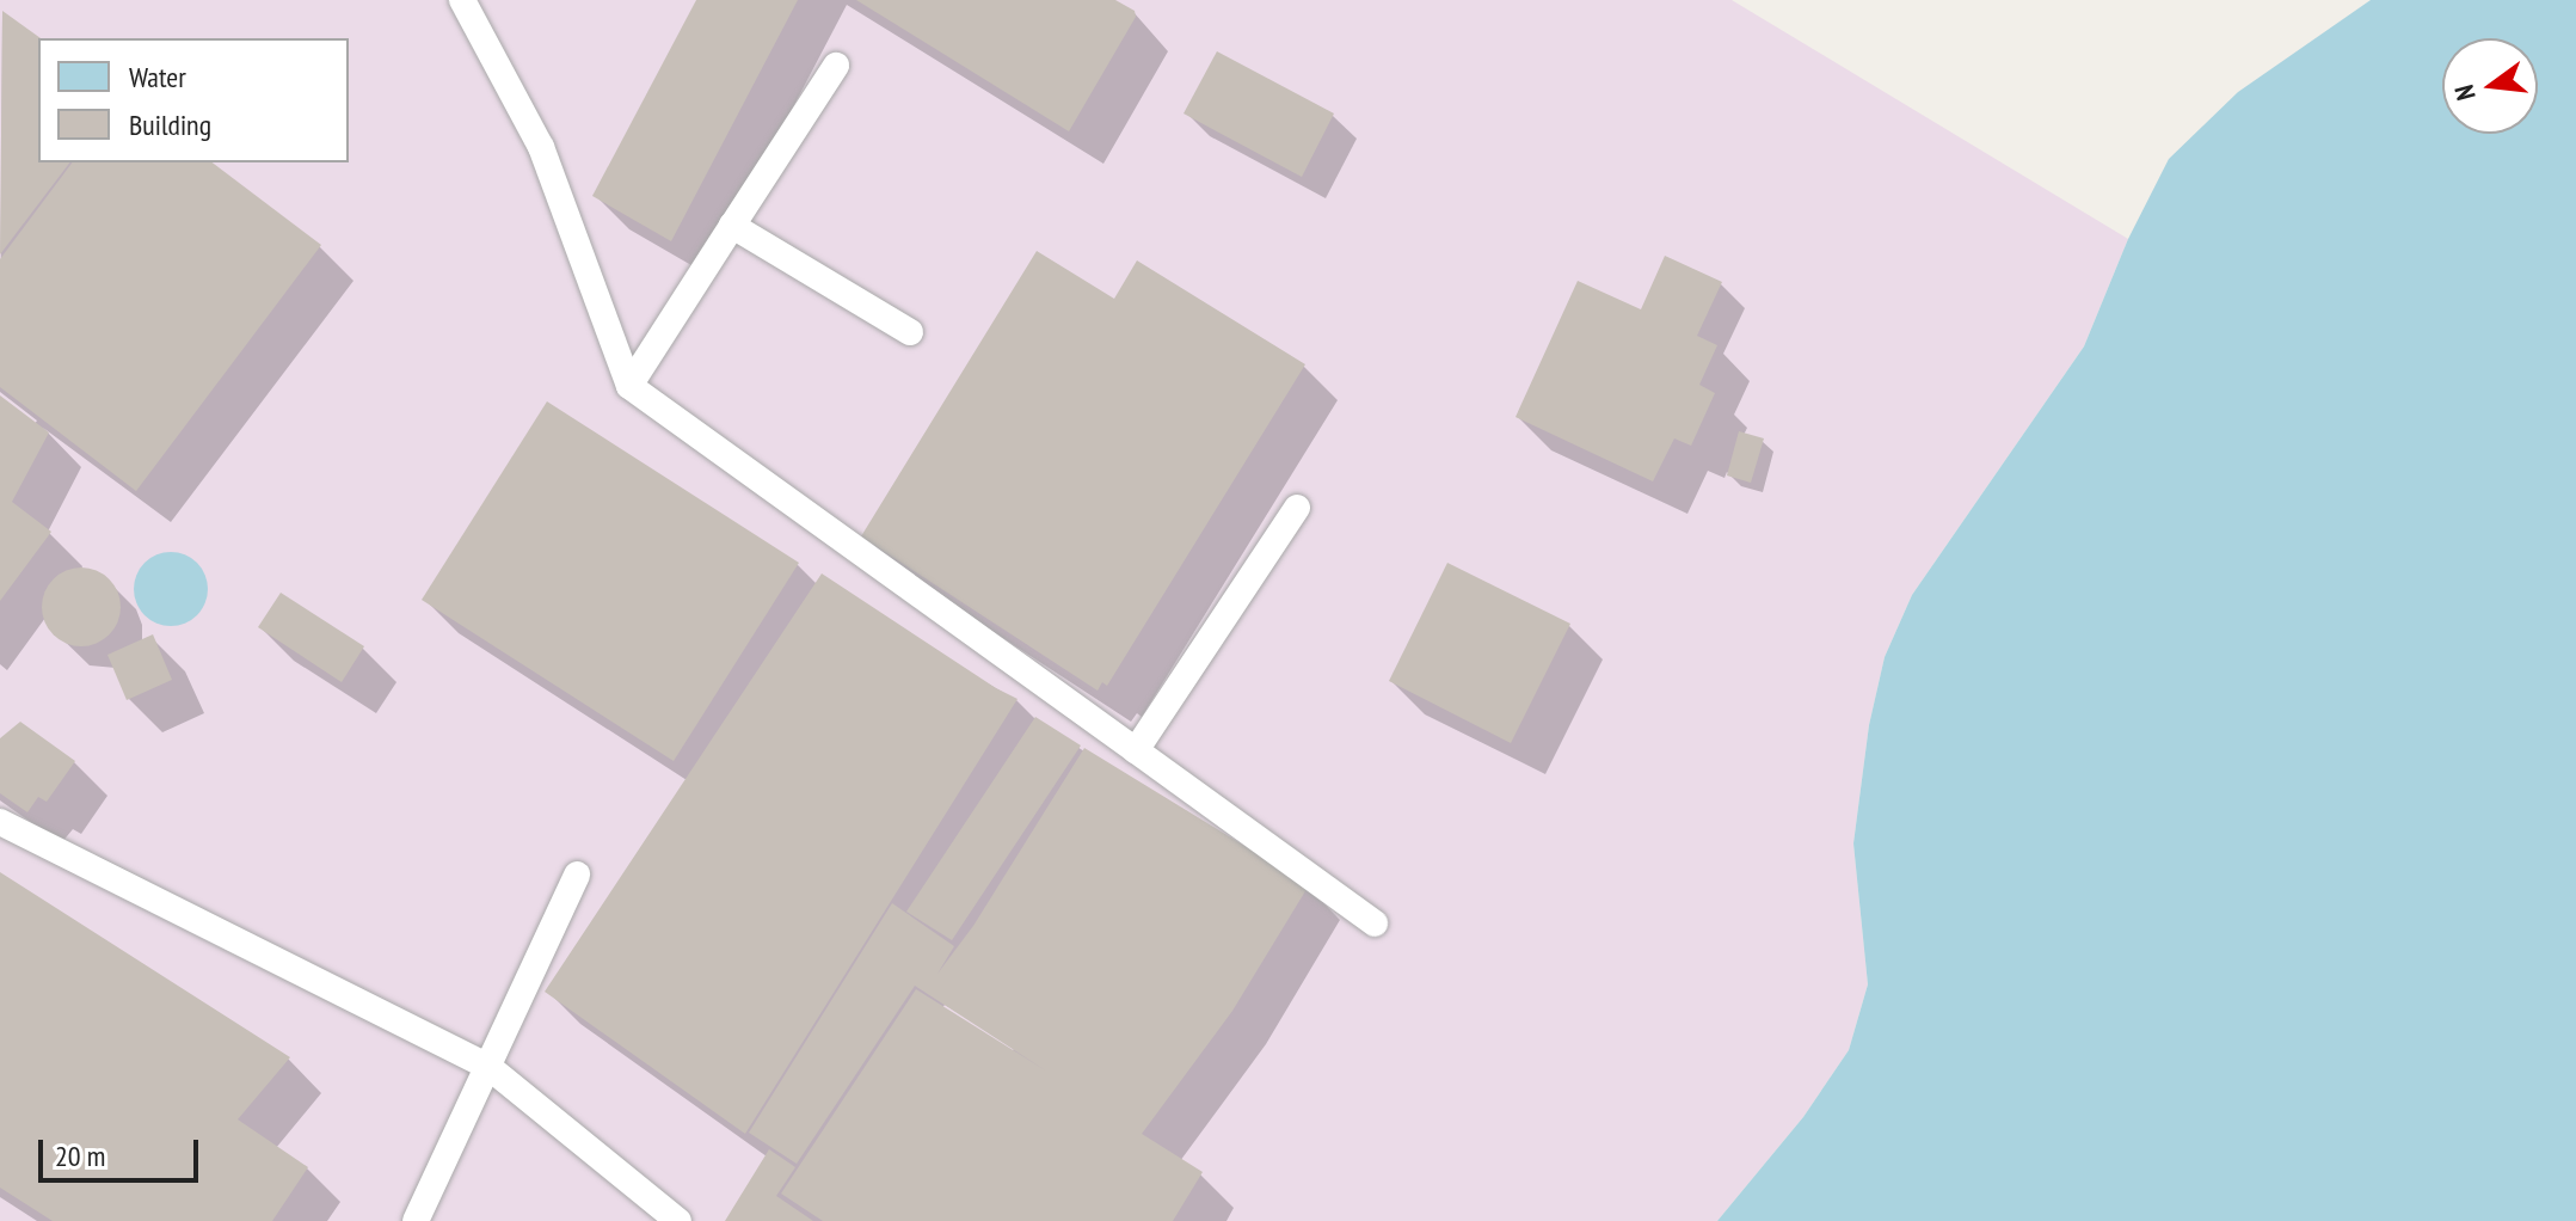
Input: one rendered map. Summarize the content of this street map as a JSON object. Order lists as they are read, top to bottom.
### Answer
{
  "legend": ["Water", "Building"],
  "scale_bar": "20 m",
  "north": "left"
}
